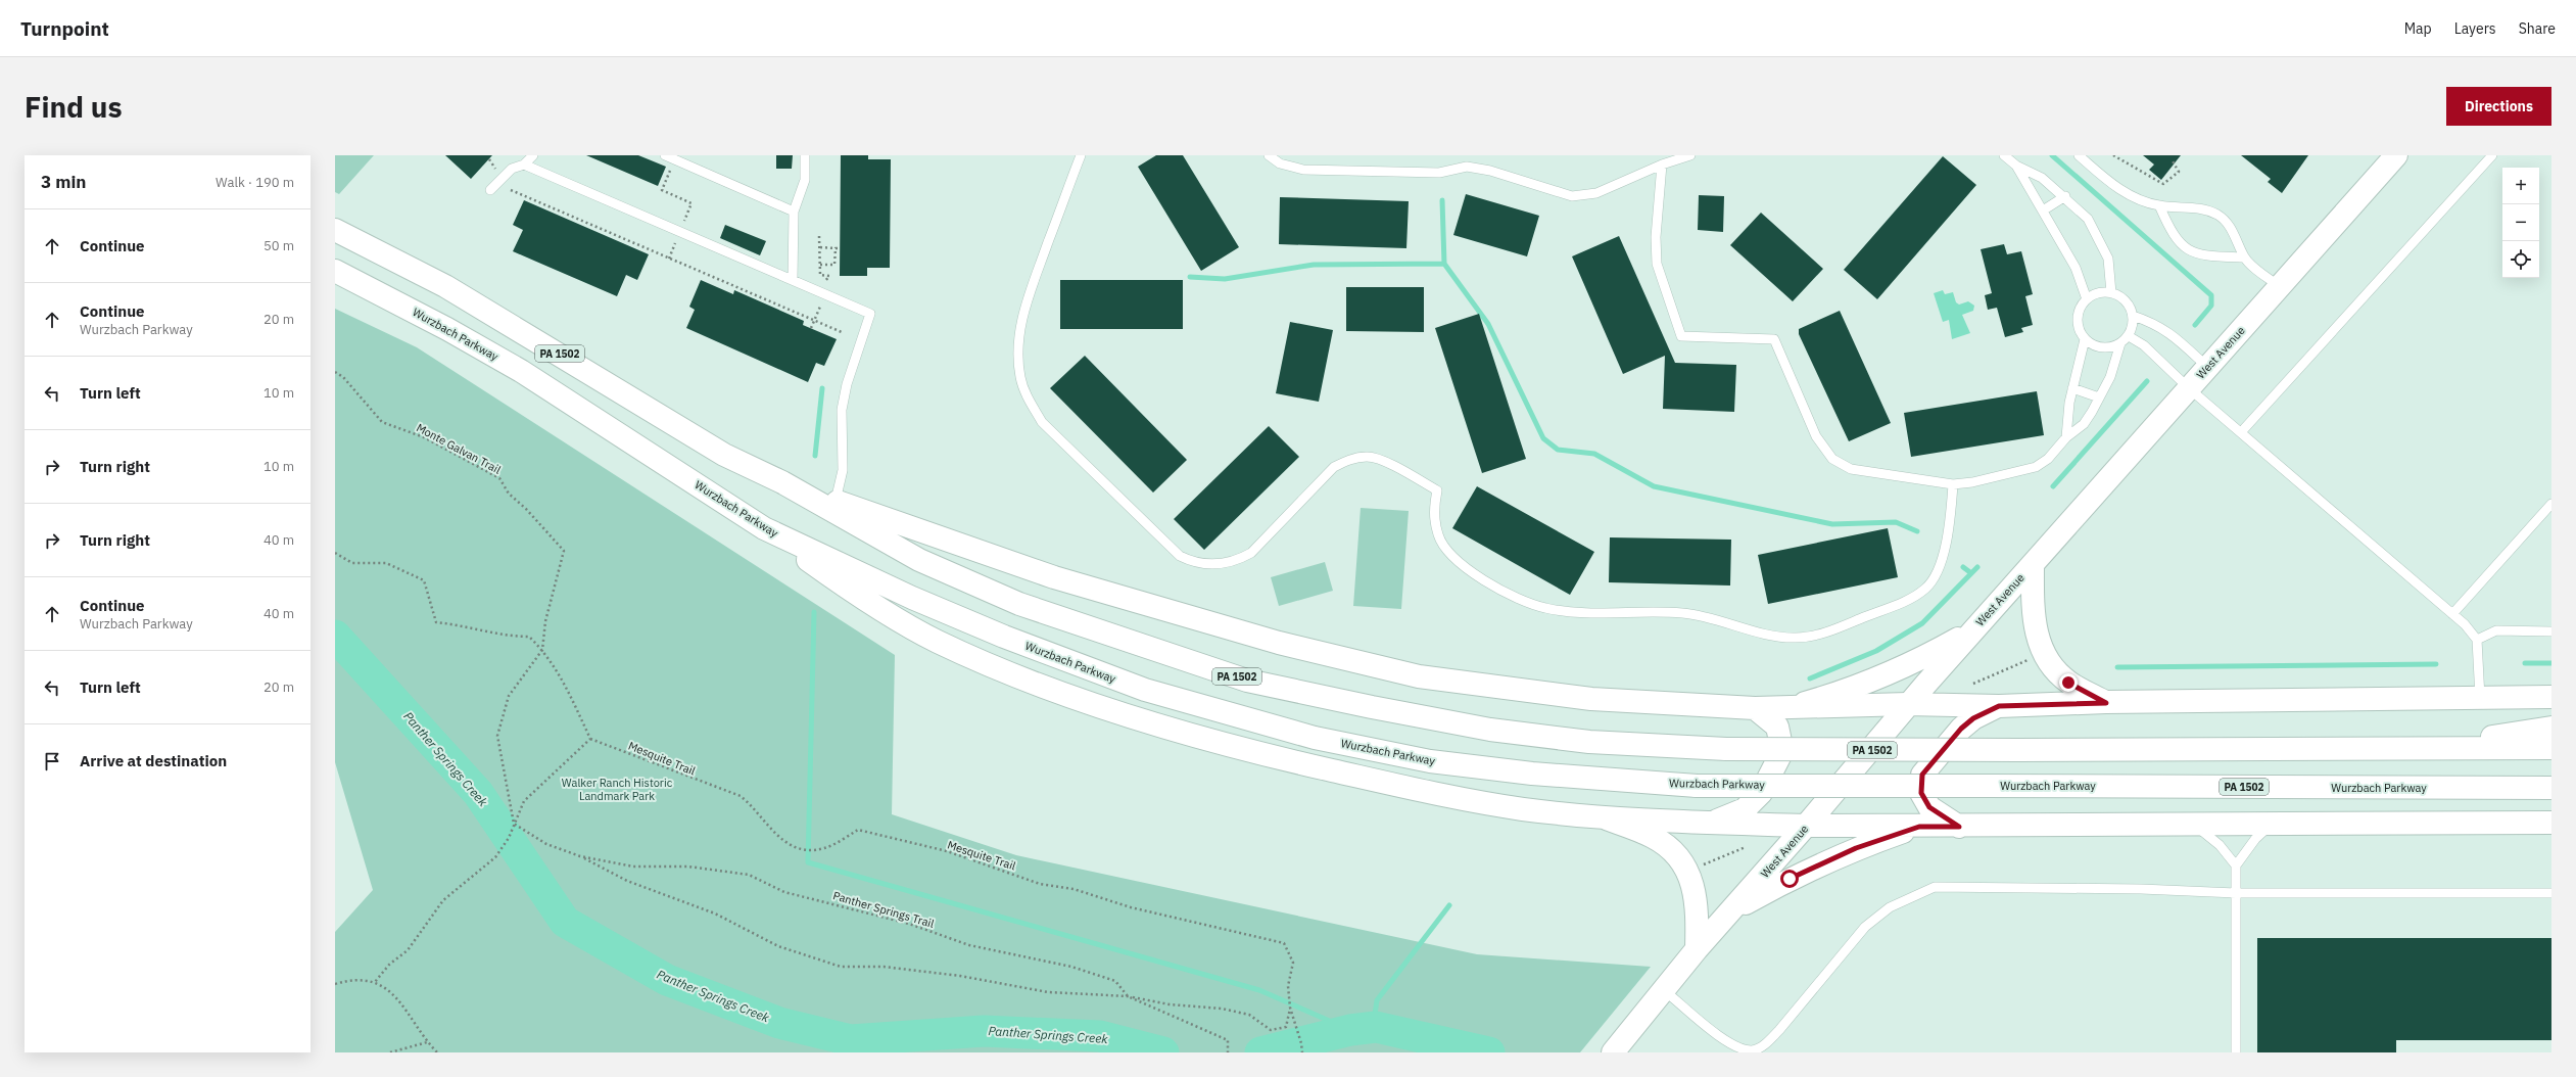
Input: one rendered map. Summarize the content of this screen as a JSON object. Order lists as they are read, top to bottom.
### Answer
{
  "streets": {
    "main road": ["Wurzbach Parkway", "West Avenue", "PA 1502"],
    "path": ["Monte Galvan Trail", "Mesquite Trail", "Panther Springs Trail"]
  },
  "water": ["Panther Springs Creek"],
  "parks": ["Walker Ranch Historic Landmark Park"],
  "page": {
    "header": "Turnpoint",
    "nav": ["Map", "Layers", "Share"],
    "buttons": "Directions",
    "title": "Find us",
    "heading": ["3 min", "Walk · 190 m"],
    "map_buttons": ["+", "−"],
    "list": [
      ["Continue", "50 m"],
      ["Continue", "Wurzbach Parkway", "20 m"],
      ["Turn left", "10 m"],
      ["Turn right", "10 m"],
      ["Turn right", "40 m"],
      ["Continue", "Wurzbach Parkway", "40 m"],
      ["Turn left", "20 m"],
      "Arrive at destination"
    ]
  }
}
